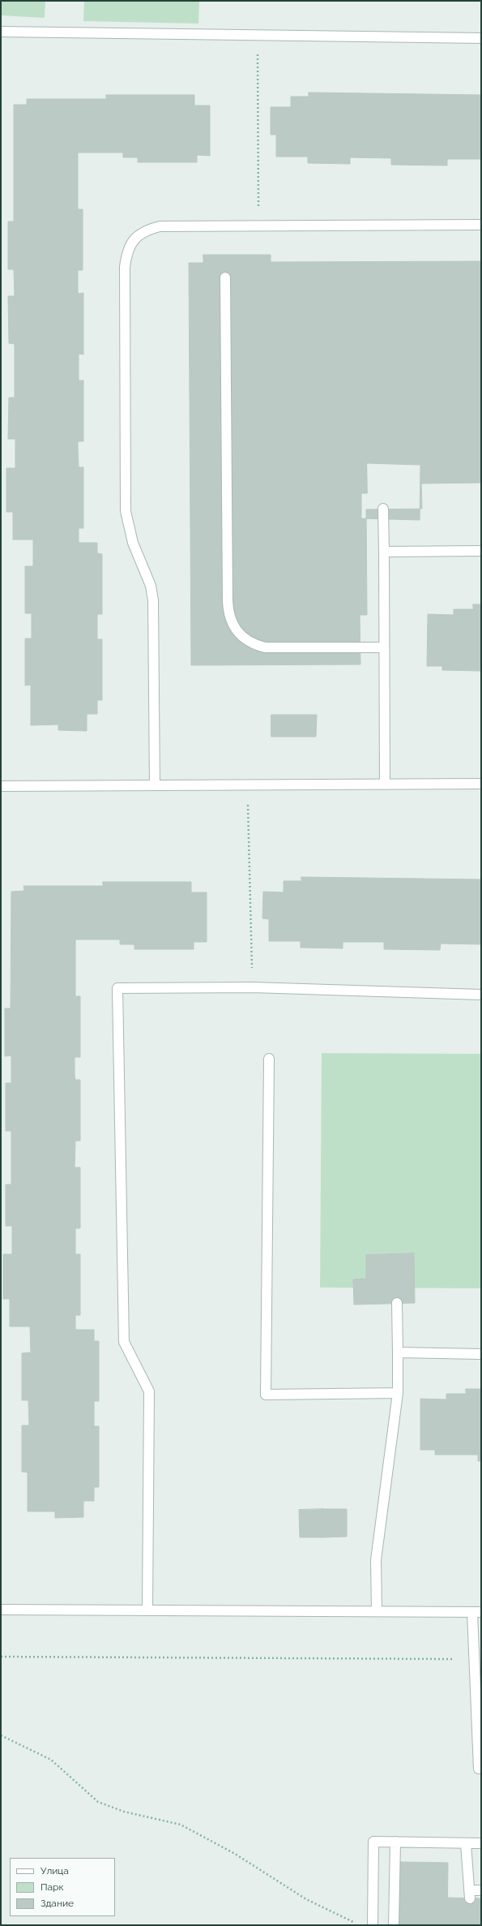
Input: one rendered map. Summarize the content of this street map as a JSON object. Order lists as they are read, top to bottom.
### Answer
{
  "legend": ["Улица", "Парк", "Здание"]
}
